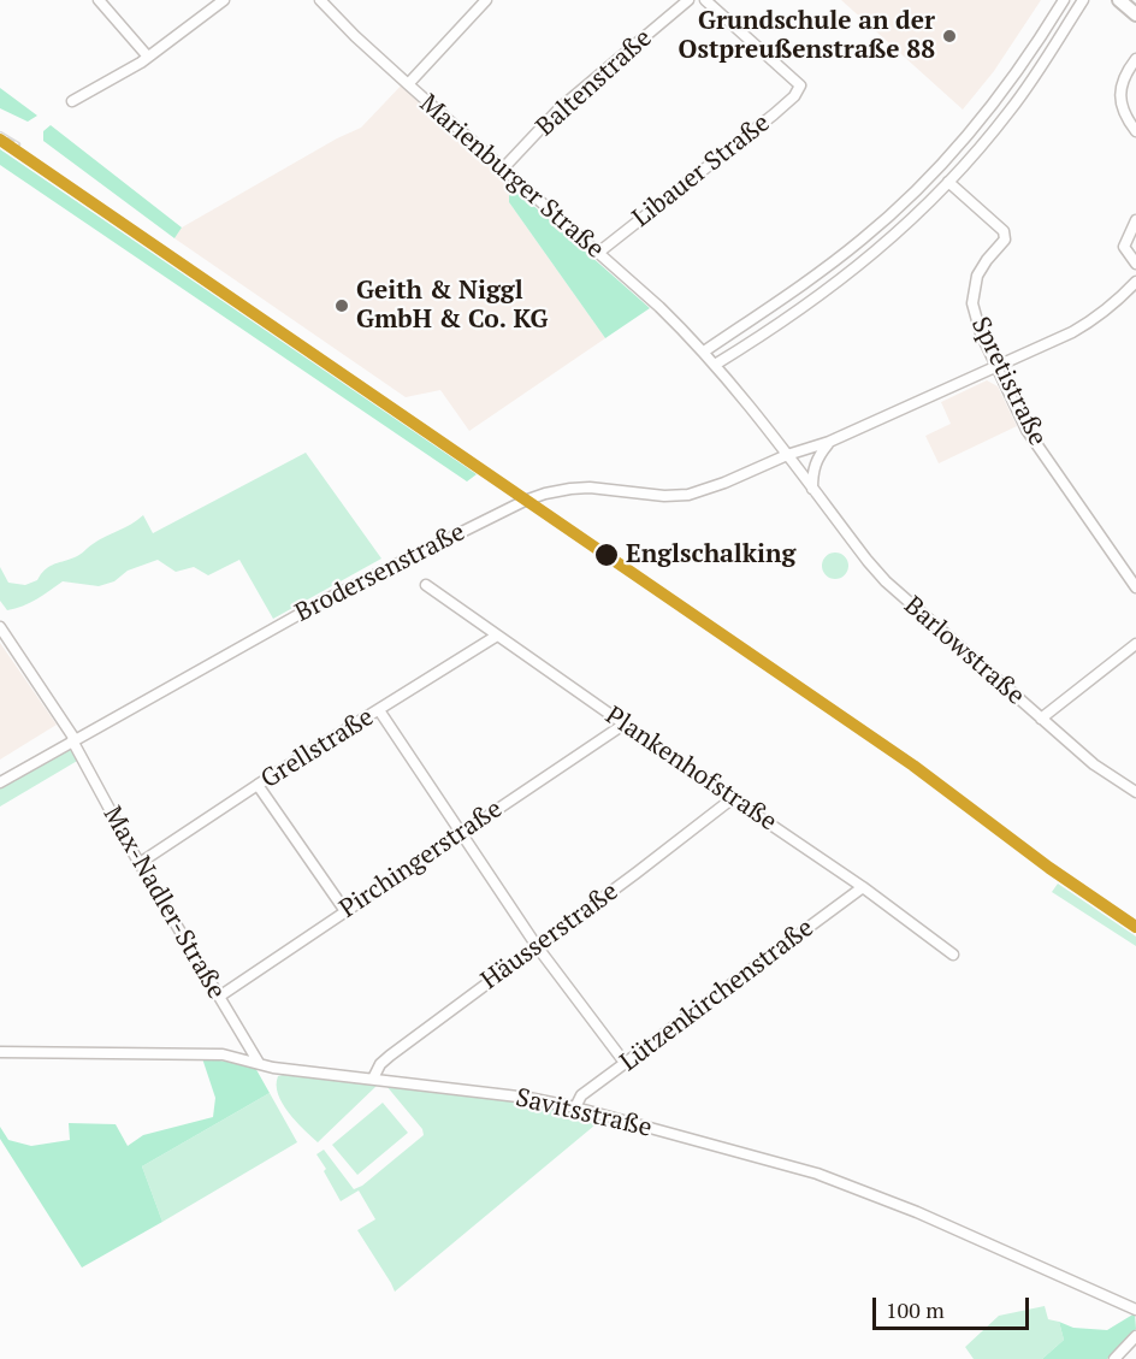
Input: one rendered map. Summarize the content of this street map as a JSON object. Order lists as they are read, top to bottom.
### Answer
{
  "streets": {
    "street": [
      "Baltenstraße",
      "Libauer Straße",
      "Marienburger Straße",
      "Spretistraße",
      "Brodersenstraße",
      "Barlowstraße",
      "Grellstraße",
      "Plankenhofstraße",
      "Pirchingerstraße",
      "Max-Nadler-Straße",
      "Häusserstraße",
      "Lützenkirchenstraße",
      "Savitsstraße"
    ]
  },
  "crossings": [
    ["Baltenstraße", "Marienburger Straße"],
    ["Libauer Straße", "Marienburger Straße"],
    ["Marienburger Straße", "Barlowstraße"],
    ["Spretistraße", "Brodersenstraße"],
    ["Brodersenstraße", "Barlowstraße"],
    ["Brodersenstraße", "Max-Nadler-Straße"],
    ["Grellstraße", "Plankenhofstraße"],
    ["Grellstraße", "Max-Nadler-Straße"],
    ["Plankenhofstraße", "Pirchingerstraße"],
    ["Plankenhofstraße", "Häusserstraße"],
    ["Plankenhofstraße", "Lützenkirchenstraße"],
    ["Pirchingerstraße", "Max-Nadler-Straße"],
    ["Max-Nadler-Straße", "Savitsstraße"],
    ["Häusserstraße", "Savitsstraße"],
    ["Lützenkirchenstraße", "Savitsstraße"]
  ],
  "places": ["Grundschule an der Ostpreußenstraße 88", "Geith & Niggl GmbH & Co. KG", "Englschalking"],
  "scale_bar": "100 m"
}
